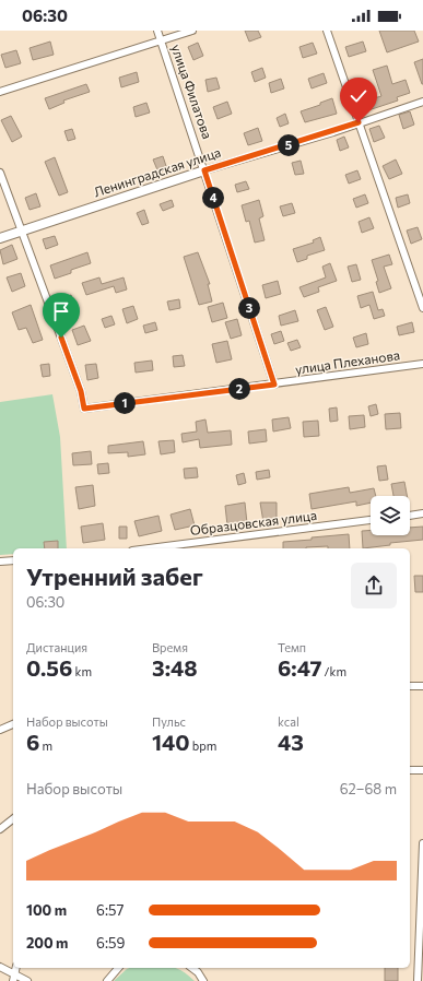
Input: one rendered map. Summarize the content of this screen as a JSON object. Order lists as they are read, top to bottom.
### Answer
{
  "streets": {
    "street": [
      "улица Филатова",
      "Ленинградская улица",
      "улица Плеханова",
      "Образцовская улица"
    ]
  },
  "crossings": [
    ["улица Филатова", "Ленинградская улица"],
    ["улица Филатова", "улица Плеханова"],
    ["Ленинградская улица", "улица Плеханова"]
  ],
  "page": {
    "status": "06:30",
    "pins": [
      "5",
      "4",
      "3",
      "2",
      "1"
    ],
    "heading": ["Утренний забег", "06:30"],
    "stats": [
      ["Дистанция", "0.56 km"],
      ["Время", "3:48"],
      ["Темп", "6:47 /km"],
      ["Набор высоты", "6 m"],
      ["Пульс", "140 bpm"],
      ["kcal", "43"]
    ],
    "chart": ["Набор высоты", "62–68 m"],
    "list": [
      {
        "name": "100 m",
        "note": "6:57"
      },
      {
        "name": "200 m",
        "note": "6:59"
      }
    ]
  }
}
